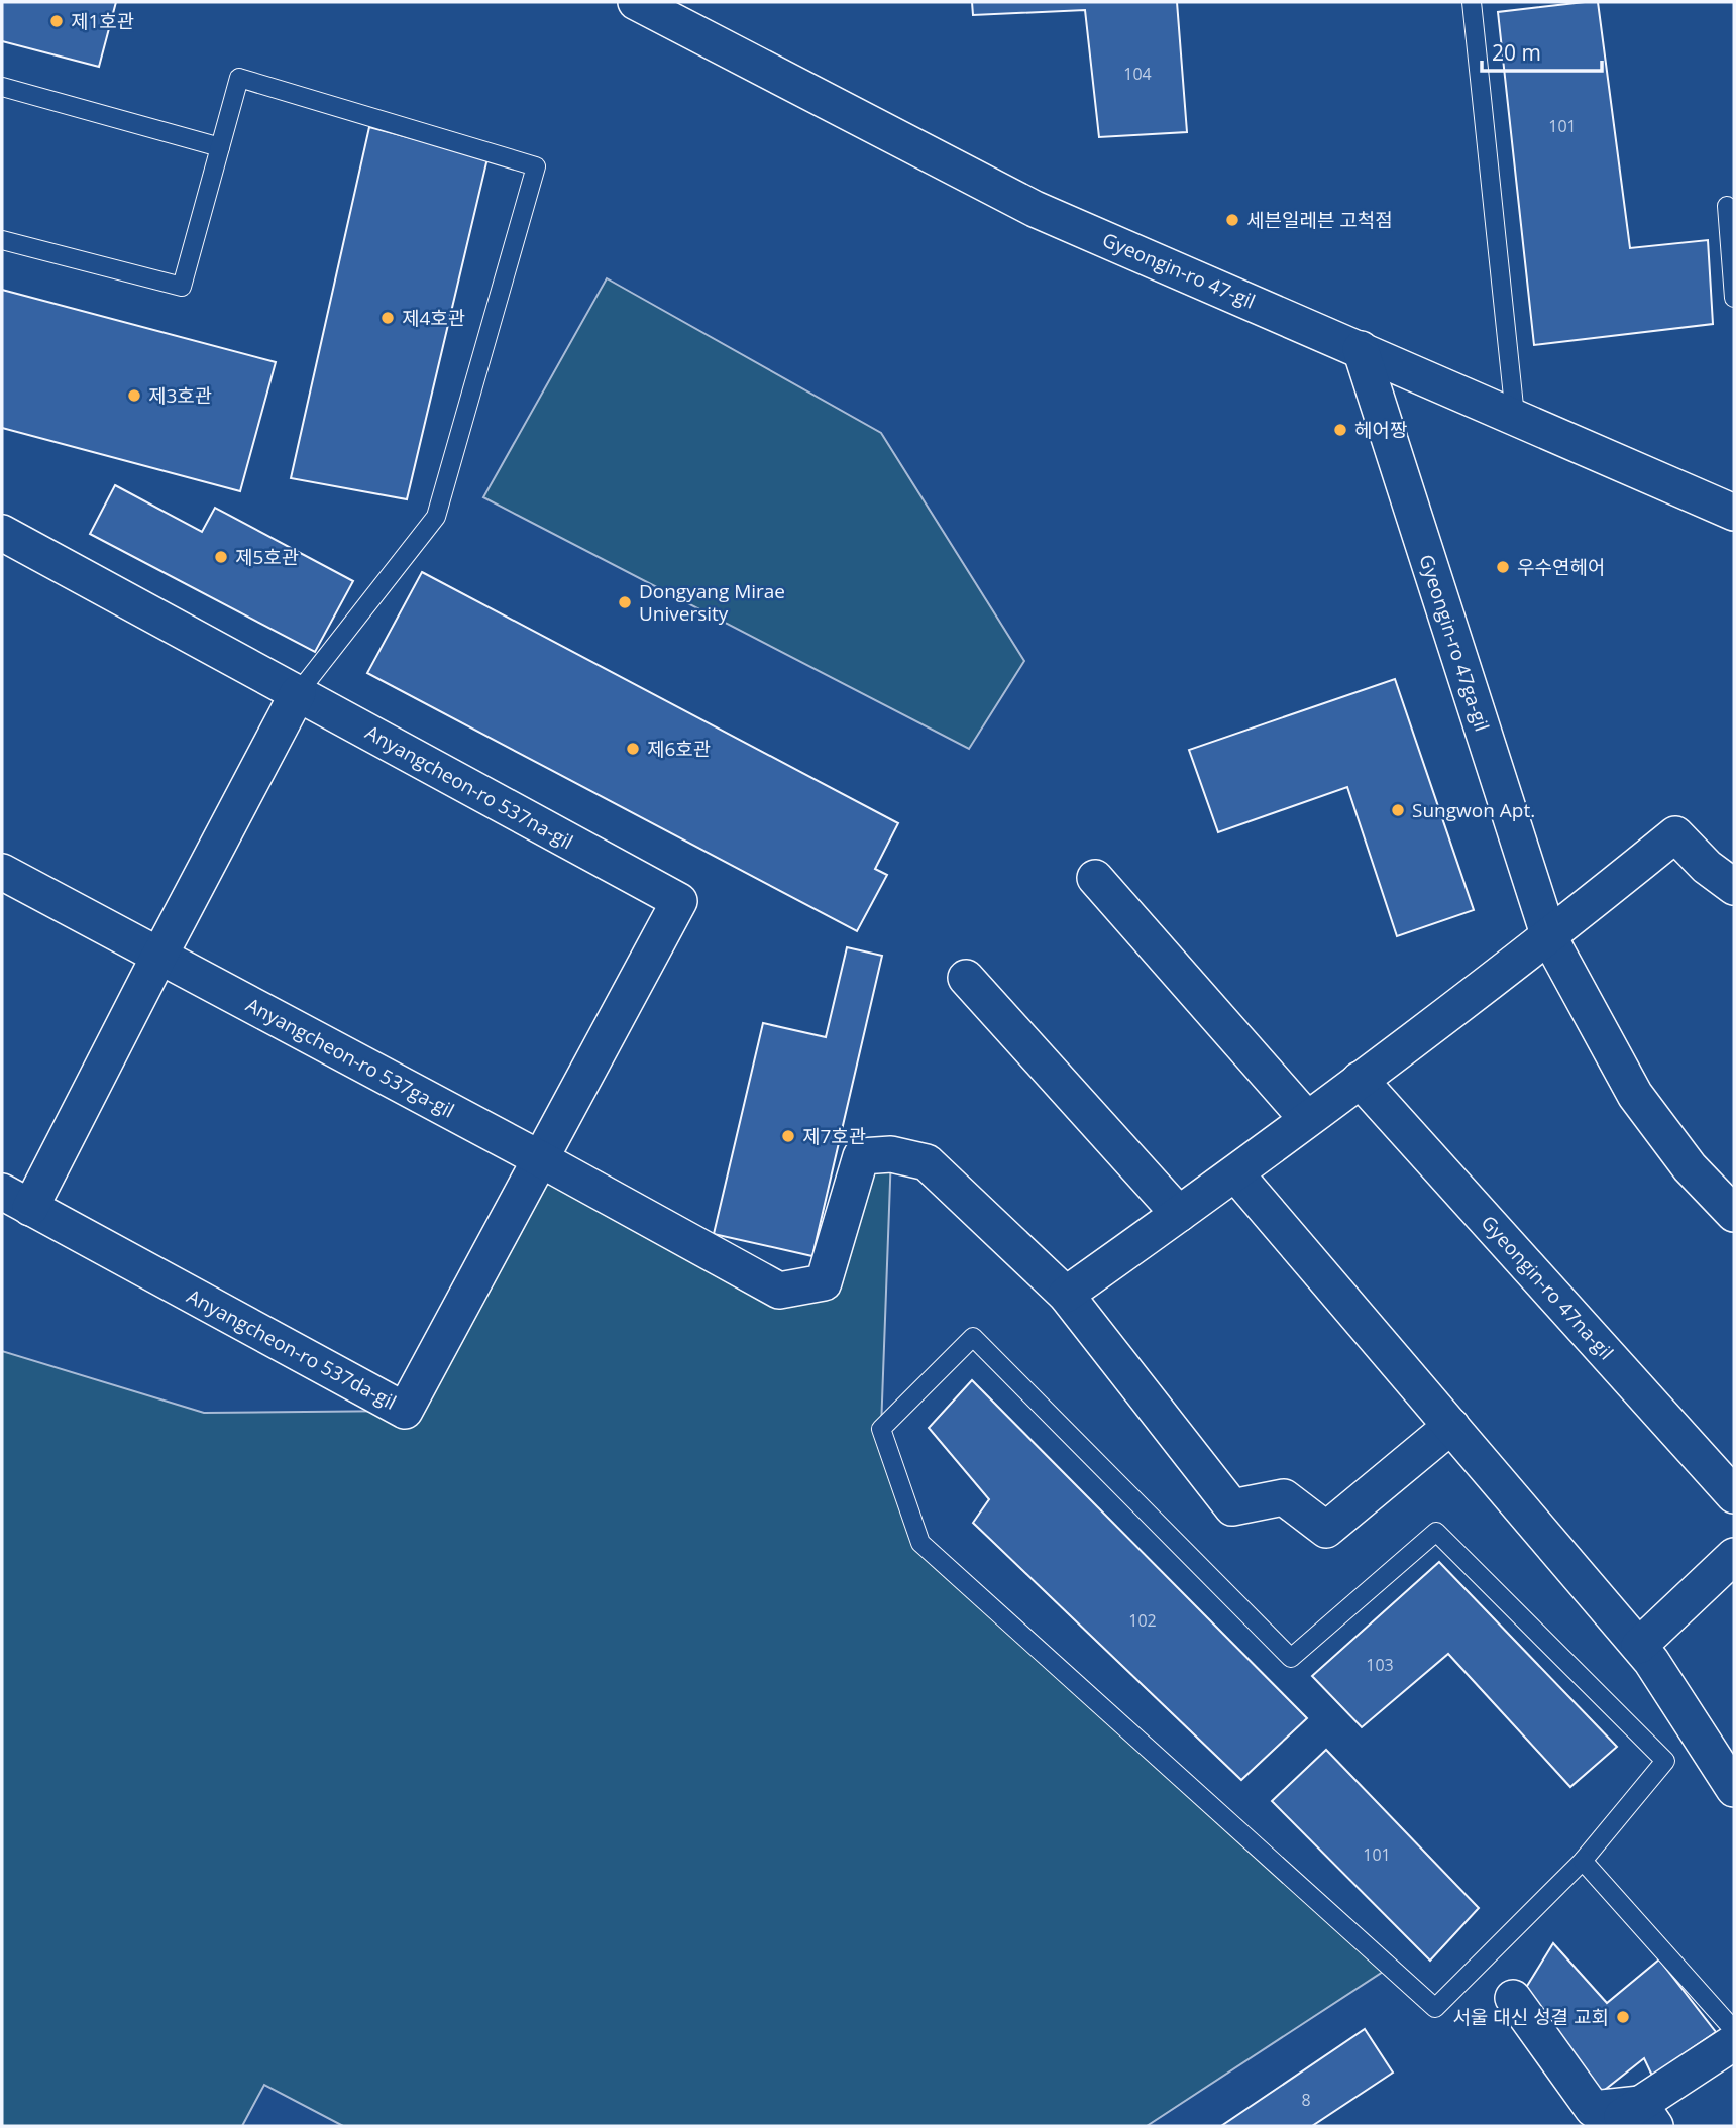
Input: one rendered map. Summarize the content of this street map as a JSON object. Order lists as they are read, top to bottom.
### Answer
{
  "streets": {
    "street": [
      "Gyeongin-ro 47-gil",
      "Gyeongin-ro 47ga-gil",
      "Anyangcheon-ro 537na-gil",
      "Anyangcheon-ro 537ga-gil",
      "Gyeongin-ro 47na-gil",
      "Anyangcheon-ro 537da-gil"
    ]
  },
  "crossings": [
    ["Gyeongin-ro 47-gil", "Gyeongin-ro 47ga-gil"],
    ["Anyangcheon-ro 537na-gil", "Anyangcheon-ro 537ga-gil"],
    ["Anyangcheon-ro 537na-gil", "Anyangcheon-ro 537da-gil"],
    ["Anyangcheon-ro 537ga-gil", "Anyangcheon-ro 537da-gil"]
  ],
  "places": [
    "제1호관",
    "세븐일레븐 고척점",
    "제4호관",
    "제3호관",
    "헤어짱",
    "제5호관",
    "우수연헤어",
    "Dongyang Mirae University",
    "제6호관",
    "Sungwon Apt.",
    "제7호관",
    "서울 대신 성결 교회"
  ],
  "house_numbers": [
    "104",
    "101",
    "102",
    "103",
    "101",
    "8"
  ],
  "scale_bar": "20 m"
}
